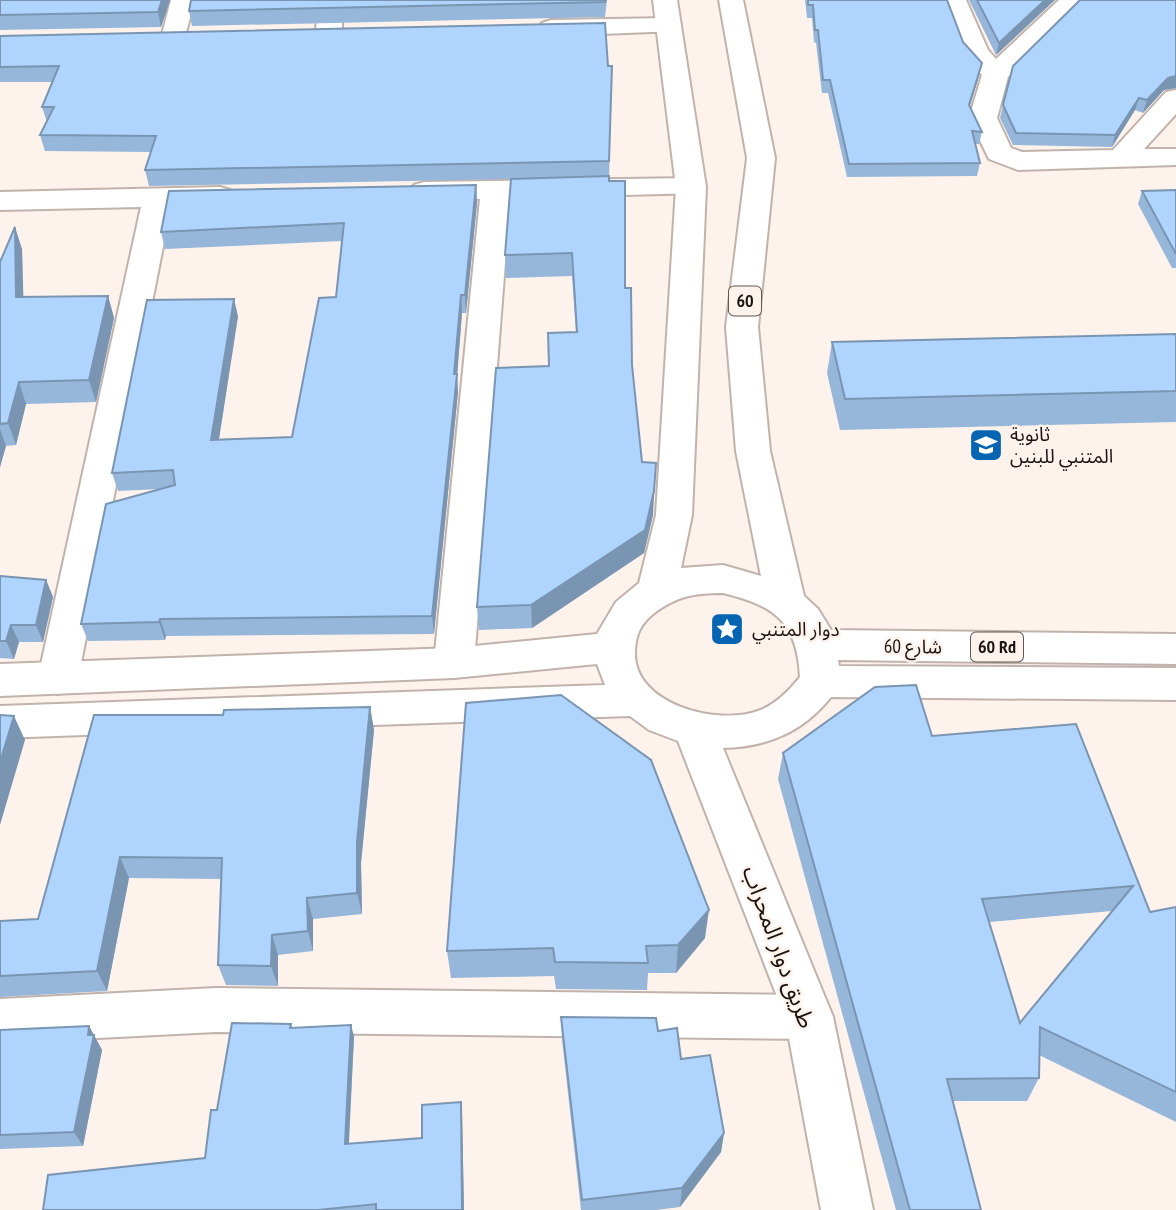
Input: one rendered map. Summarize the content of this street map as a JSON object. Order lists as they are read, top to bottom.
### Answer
{
  "streets": {
    "main road": [
      "60",
      "شارع 60",
      "60 Rd",
      "طريق دوار المحراب"
    ]
  },
  "crossings": [
    ["60", "شارع 60"],
    ["60", "طريق دوار المحراب"],
    ["شارع 60", "طريق دوار المحراب"]
  ],
  "places": {
    "school or university": ["ثانوية المتنبي للبنين"],
    "place": ["دوار المتنبي"]
  }
}
